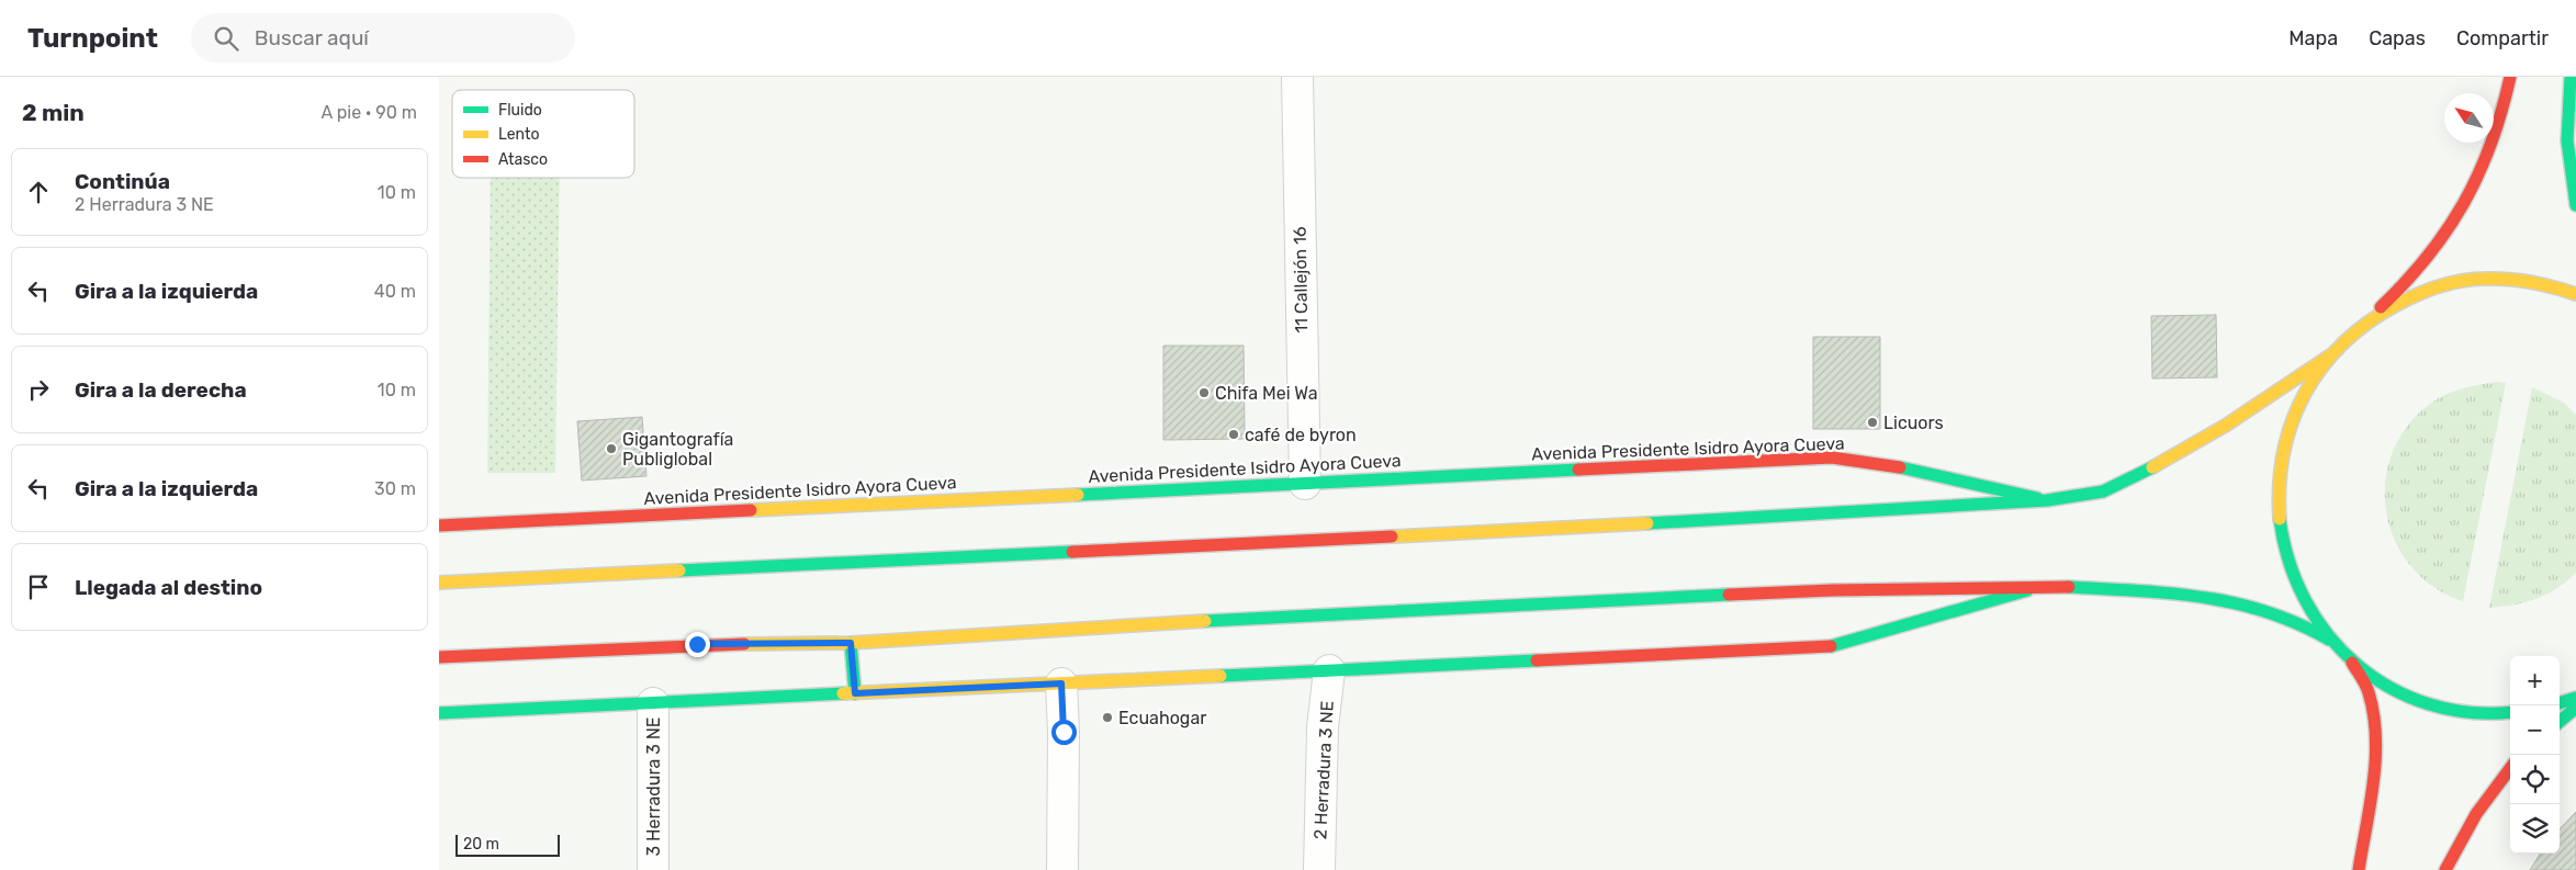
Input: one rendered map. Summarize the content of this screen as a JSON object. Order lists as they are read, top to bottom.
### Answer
{
  "streets": {
    "main road": ["Avenida Presidente Isidro Ayora Cueva"],
    "street": ["11 Callejón 16", "2 Herradura 3 NE", "3 Herradura 3 NE"]
  },
  "crossings": [
    ["11 Callejón 16", "Avenida Presidente Isidro Ayora Cueva"]
  ],
  "places": [
    "Chifa Mei Wa",
    "Licuors",
    "café de byron",
    "Gigantografía Publiglobal",
    "Ecuahogar"
  ],
  "legend": ["Fluido", "Lento", "Atasco"],
  "scale_bar": "20 m",
  "north": "top left",
  "page": {
    "header": "Turnpoint",
    "search": "Buscar aquí",
    "nav": ["Mapa", "Capas", "Compartir"],
    "heading": ["2 min", "A pie · 90 m"],
    "list": [
      ["Continúa", "2 Herradura 3 NE", "10 m"],
      ["Gira a la izquierda", "40 m"],
      ["Gira a la derecha", "10 m"],
      ["Gira a la izquierda", "30 m"],
      "Llegada al destino"
    ],
    "map_buttons": ["+", "−"],
    "scale": "20 m"
  }
}
